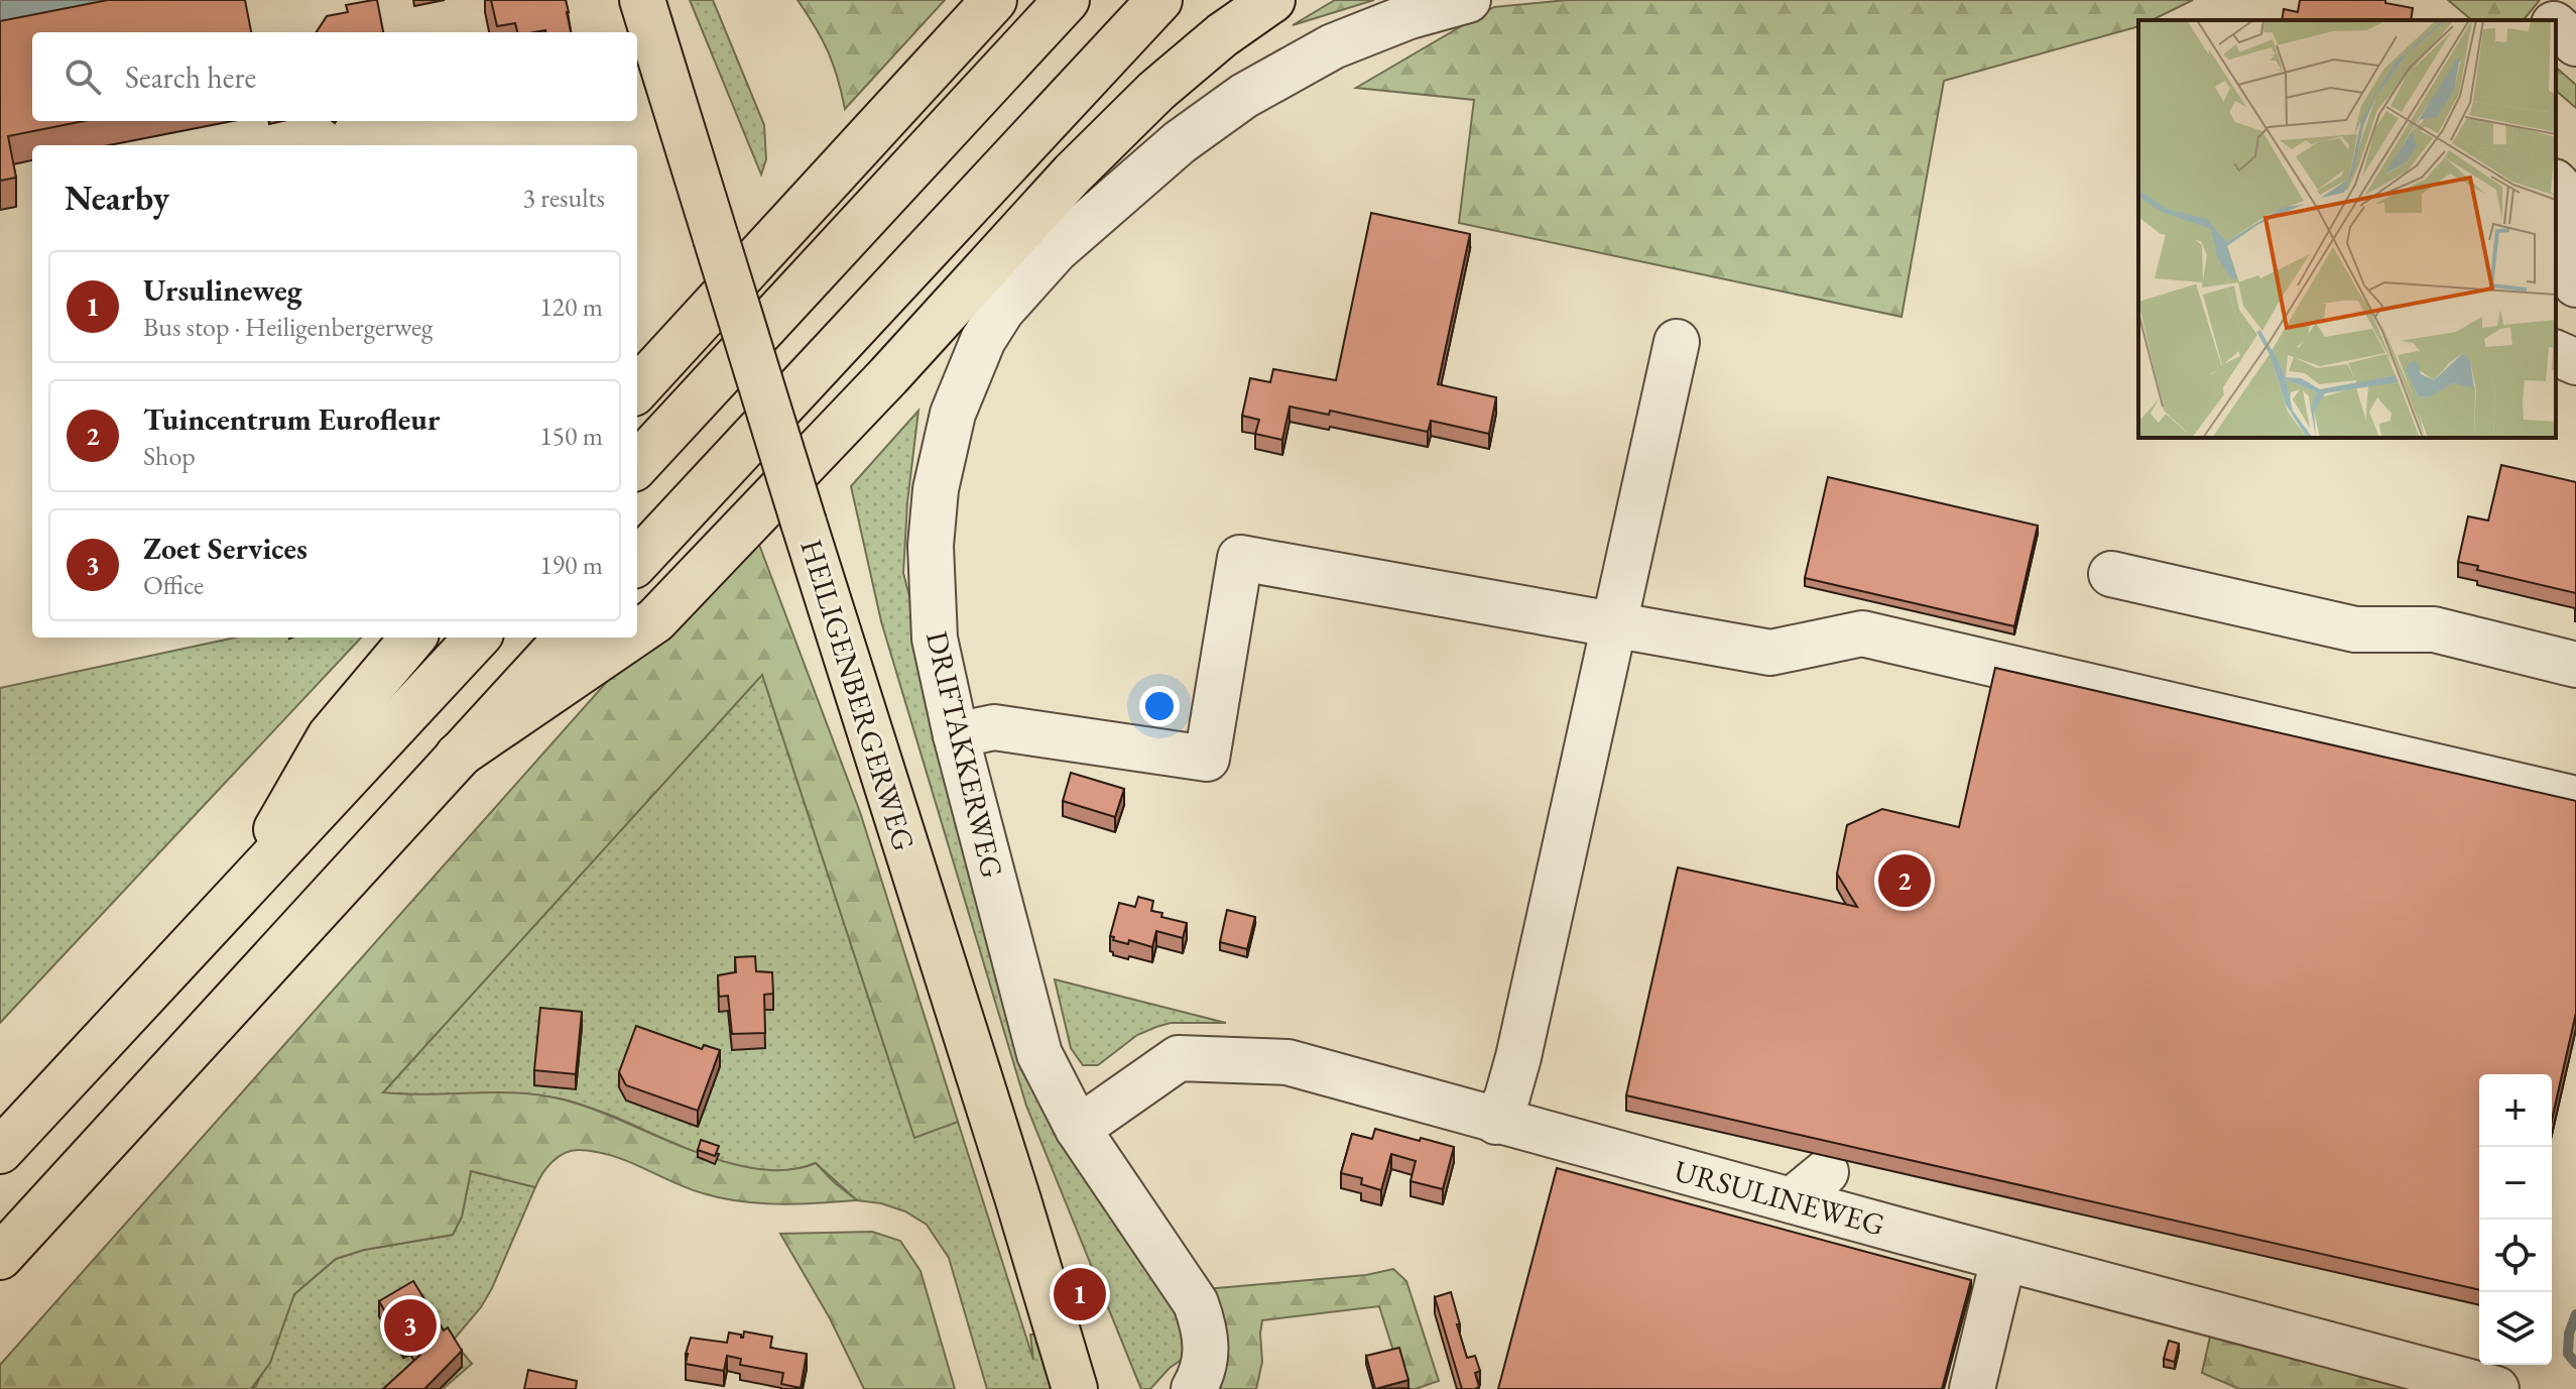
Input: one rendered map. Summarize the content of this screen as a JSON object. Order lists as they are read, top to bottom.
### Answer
{
  "streets": {
    "main road": ["HEILIGENBERGERWEG"],
    "street": ["DRIFTAKKERWEG", "URSULINEWEG"]
  },
  "crossings": [
    ["DRIFTAKKERWEG", "URSULINEWEG"]
  ],
  "page": {
    "search": "Search here",
    "heading": ["Nearby", "3 results"],
    "list": [
      {
        "mark": "1",
        "name": "Ursulineweg",
        "note": "Bus stop · Heiligenbergerweg",
        "value": "120 m"
      },
      {
        "mark": "2",
        "name": "Tuincentrum Eurofleur",
        "note": "Shop",
        "value": "150 m"
      },
      {
        "mark": "3",
        "name": "Zoet Services",
        "note": "Office",
        "value": "190 m"
      }
    ],
    "pins": ["2", "1", "3"],
    "map_buttons": ["+", "−"]
  }
}
